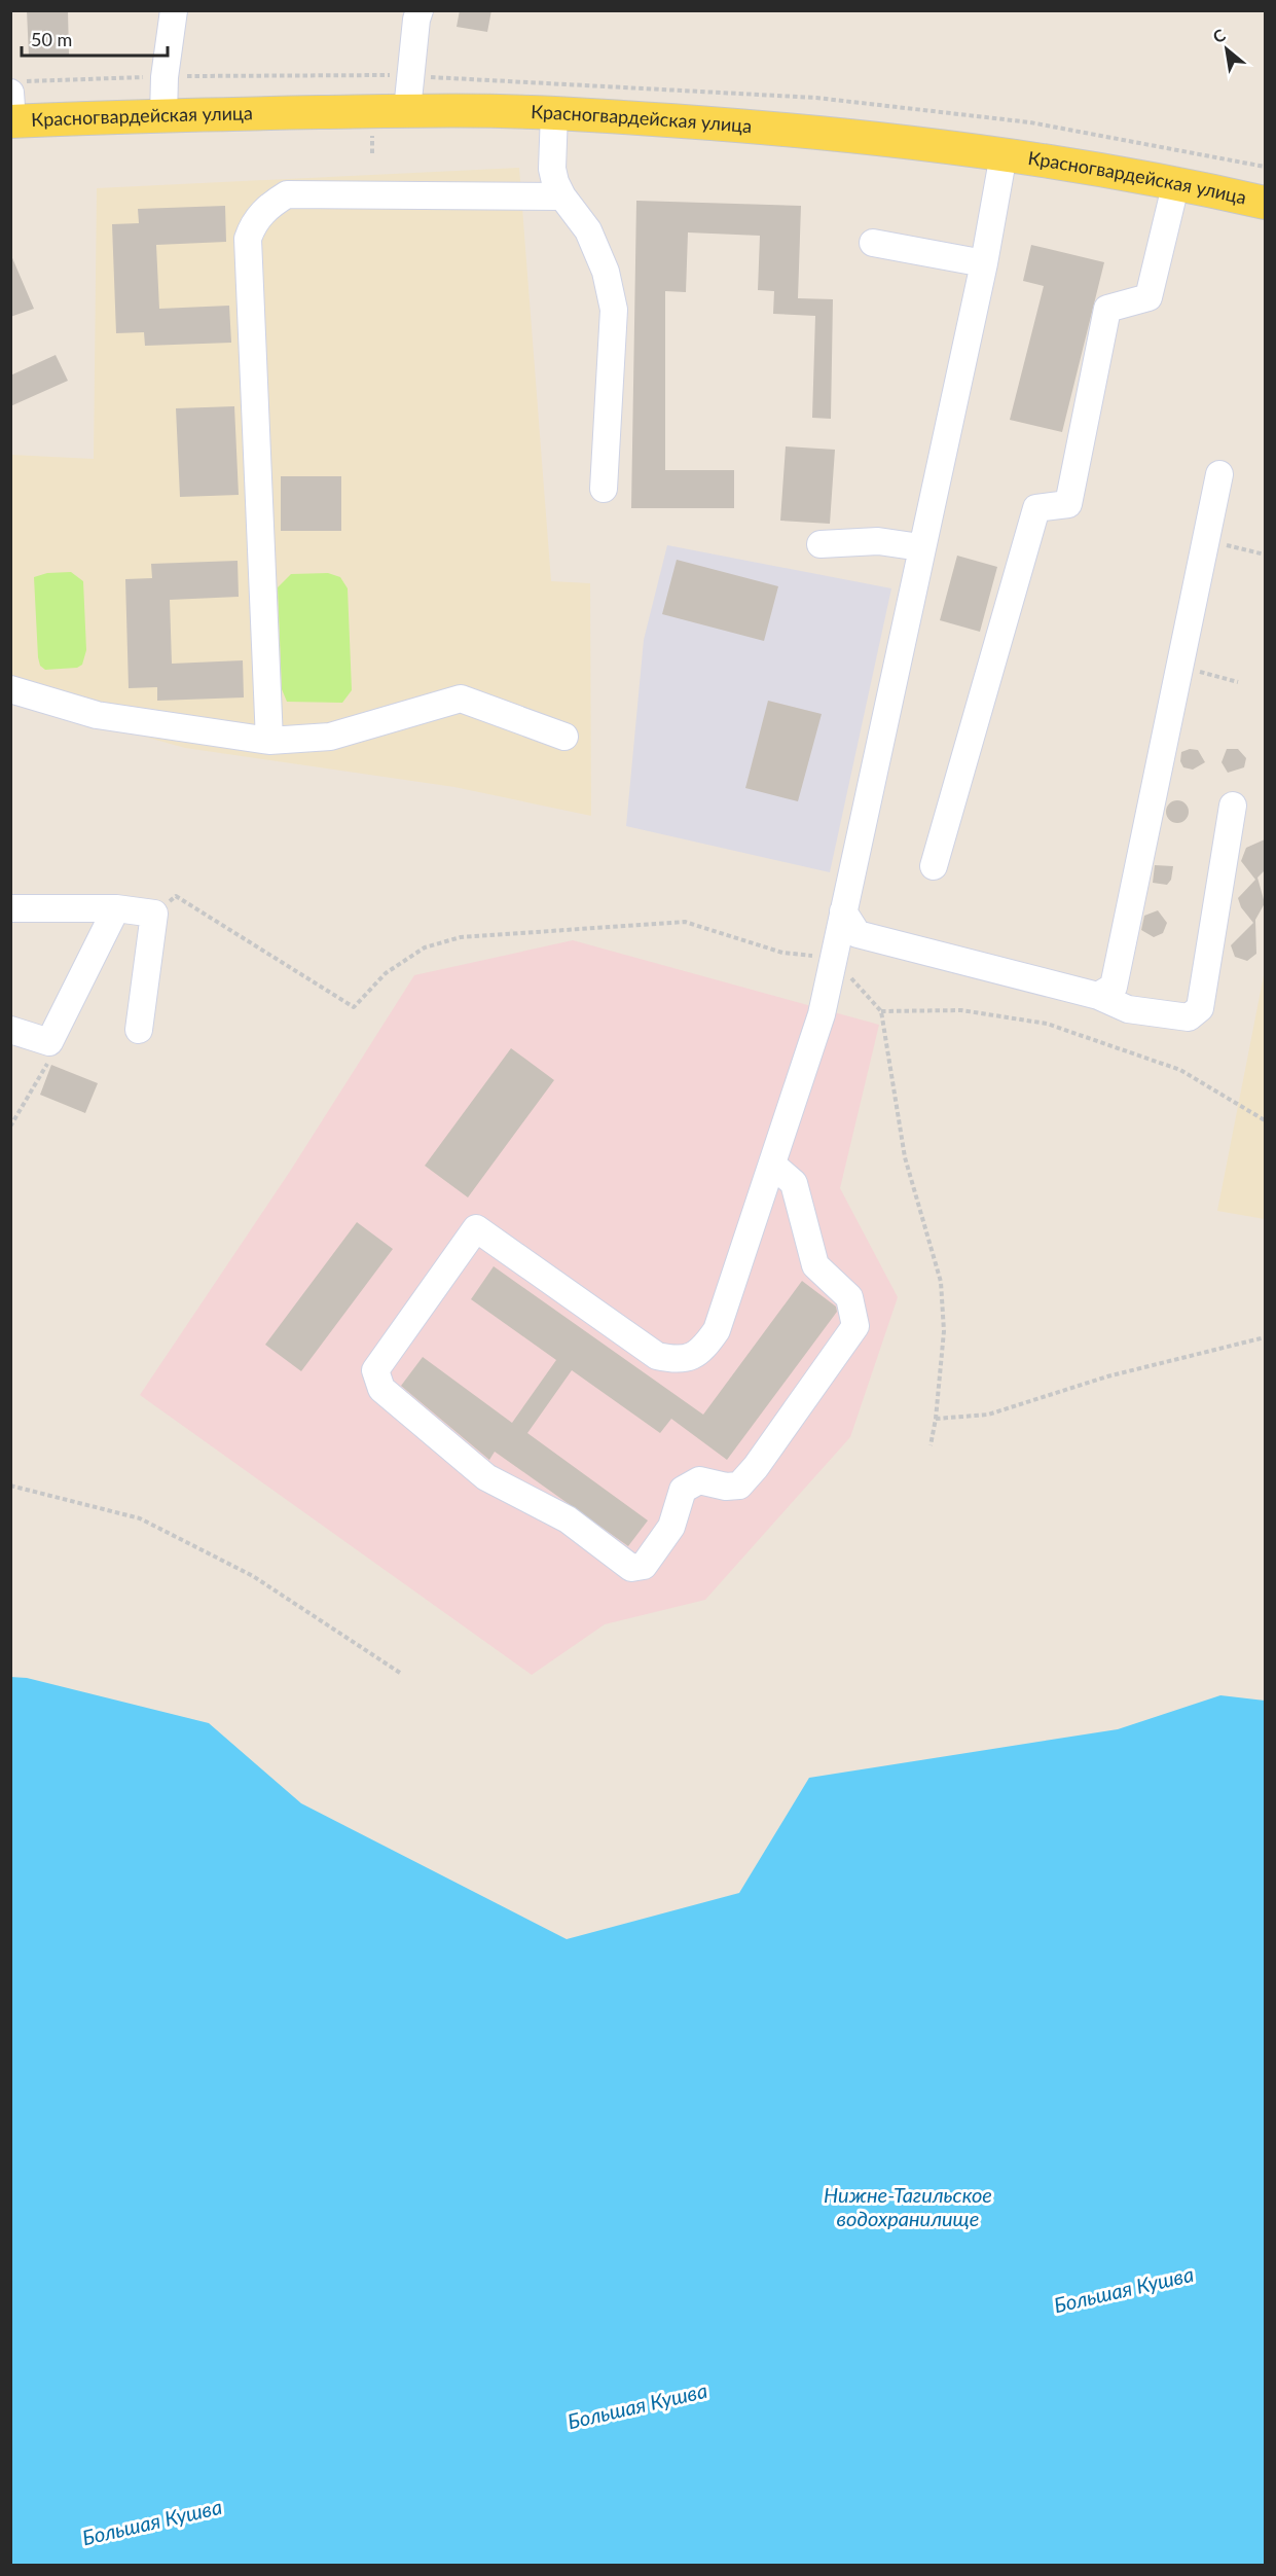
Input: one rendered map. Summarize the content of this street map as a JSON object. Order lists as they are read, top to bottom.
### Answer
{
  "streets": {
    "main road": ["Красногвардейская улица"]
  },
  "water": ["Нижне-Тагильское водохранилище", "Большая Кушва"],
  "scale_bar": "50 m",
  "north": "top left"
}
